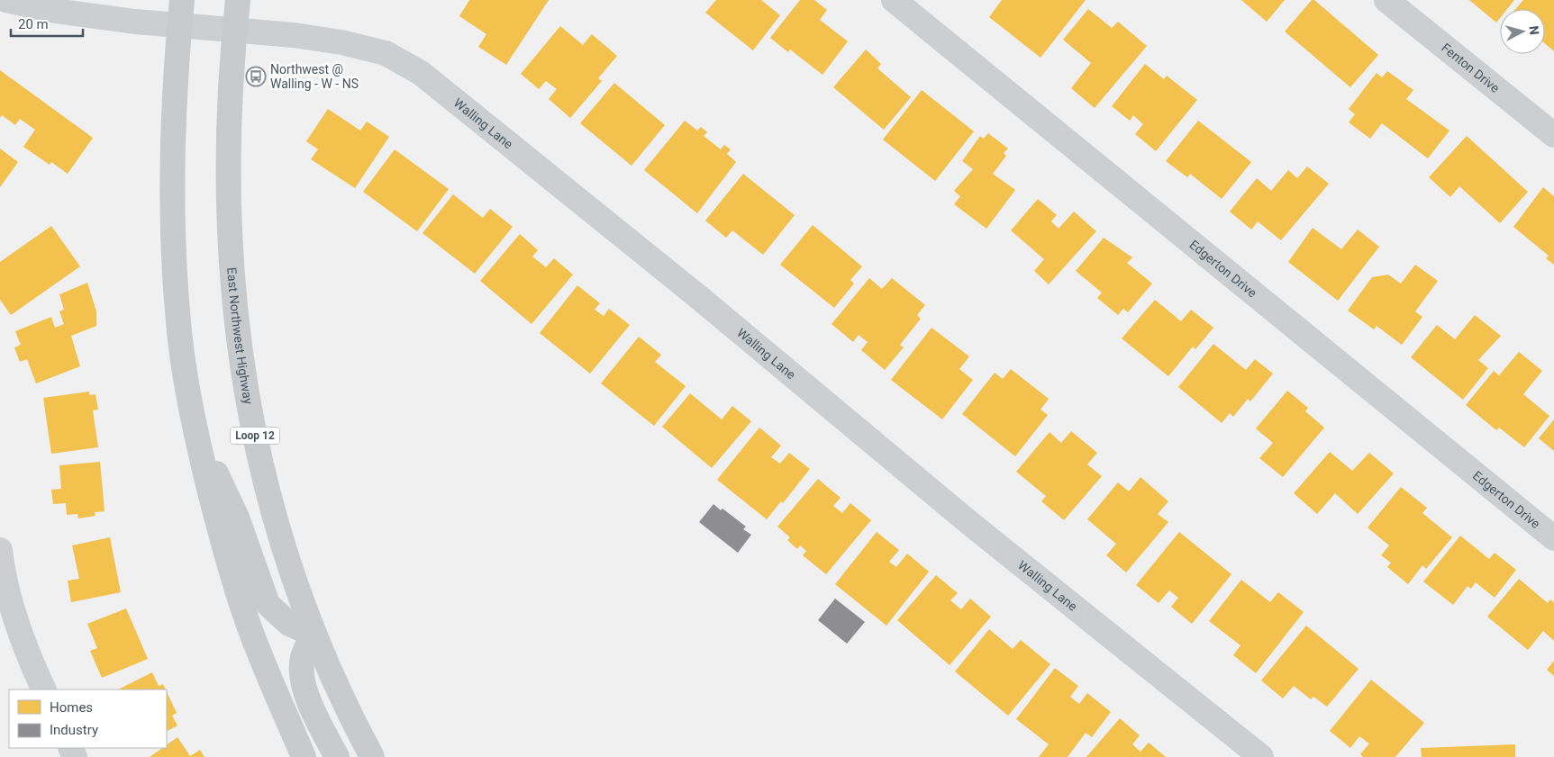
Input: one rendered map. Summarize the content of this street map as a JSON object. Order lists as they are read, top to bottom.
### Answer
{
  "streets": {
    "main road": ["East Northwest Highway", "Loop 12"],
    "street": ["Fenton Drive", "Walling Lane", "Edgerton Drive"]
  },
  "crossings": [
    ["Walling Lane", "East Northwest Highway"]
  ],
  "places": {
    "bus stop": ["Northwest @ Walling - W - NS"]
  },
  "legend": ["Homes", "Industry"],
  "scale_bar": "20 m",
  "north": "right"
}
